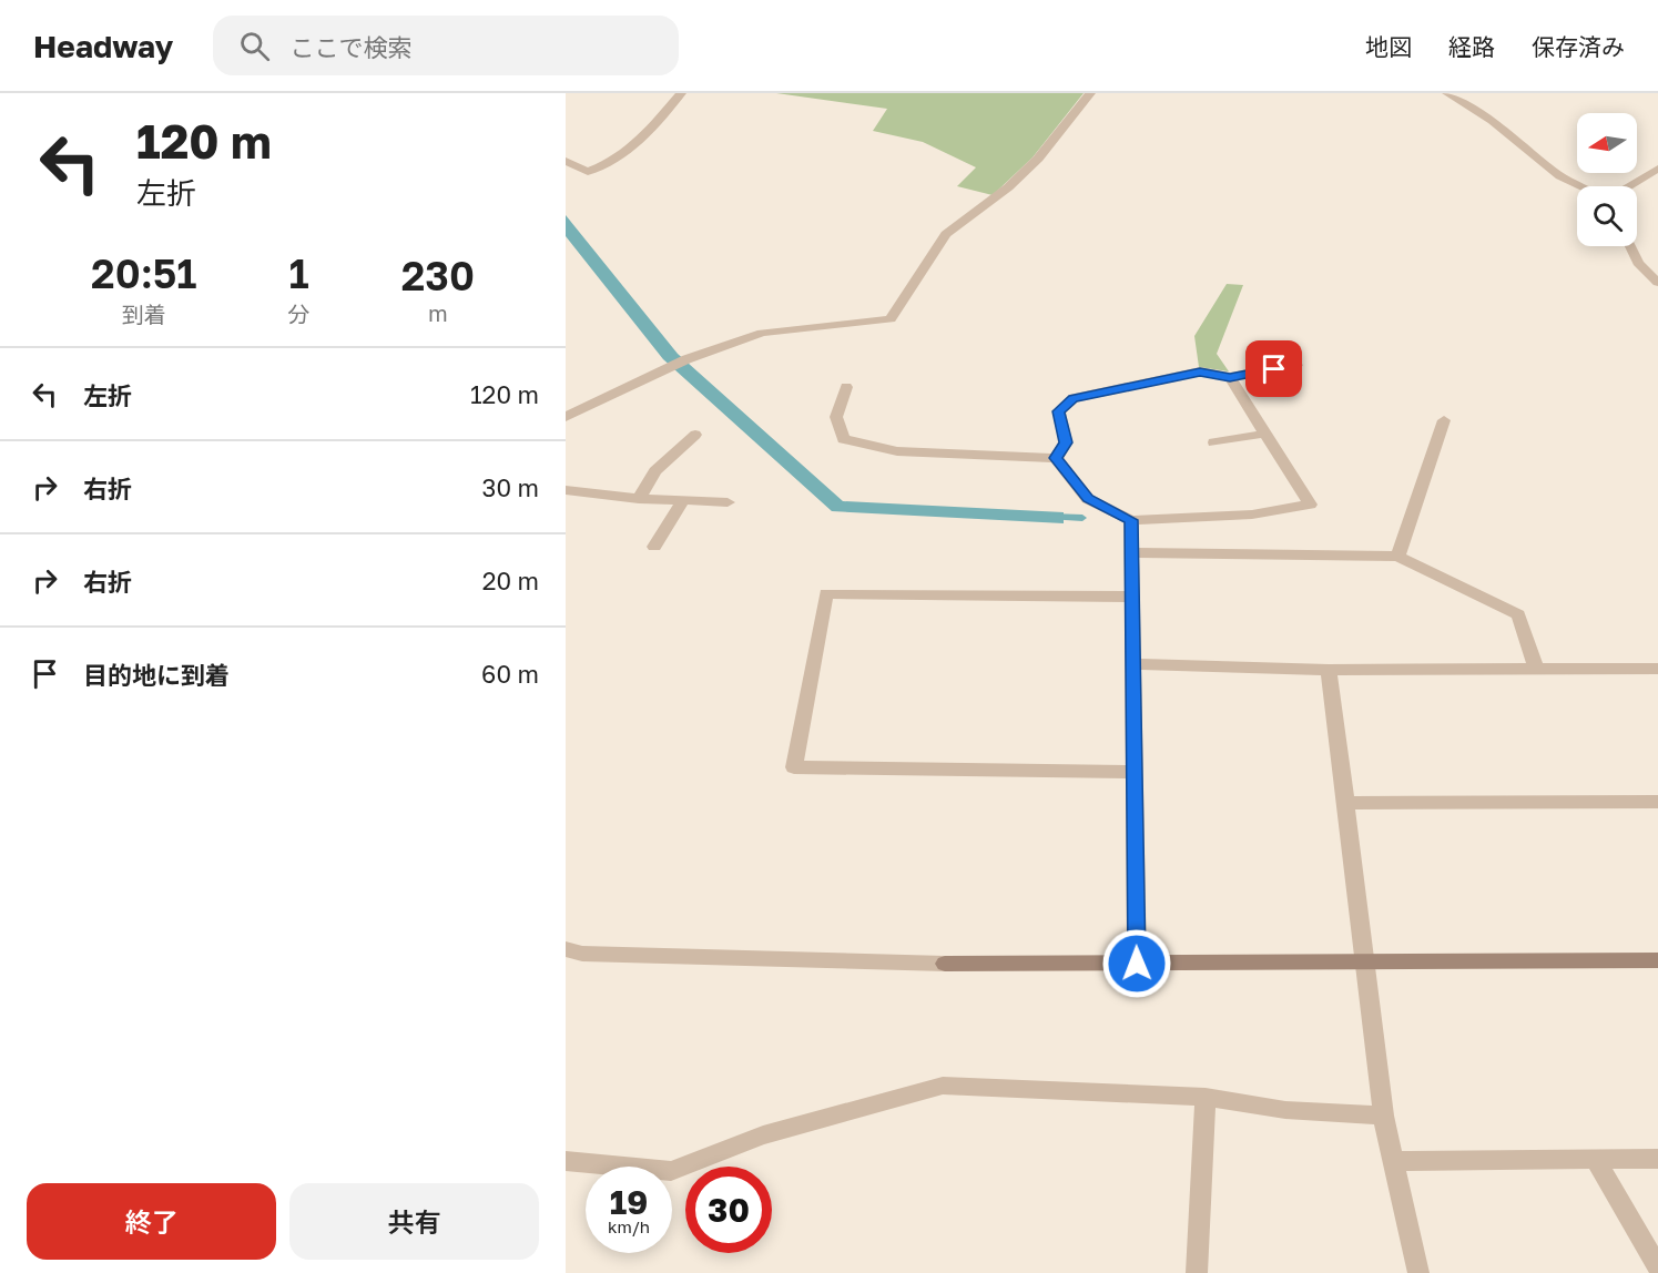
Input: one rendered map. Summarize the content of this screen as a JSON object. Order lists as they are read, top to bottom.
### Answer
{
  "north": "left",
  "page": {
    "header": "Headway",
    "search": "ここで検索",
    "nav": ["地図", "経路", "保存済み"],
    "turn": ["120 m", "左折"],
    "eta": [
      "20:51",
      "到着",
      "1",
      "分",
      "230",
      "m"
    ],
    "list": [
      {
        "name": "左折",
        "value": "120 m"
      },
      {
        "name": "右折",
        "value": "30 m"
      },
      {
        "name": "右折",
        "value": "20 m"
      },
      {
        "name": "目的地に到着",
        "value": "60 m"
      }
    ],
    "speed": "19 km/h",
    "limit": "30",
    "buttons": ["終了", "共有"]
  }
}
